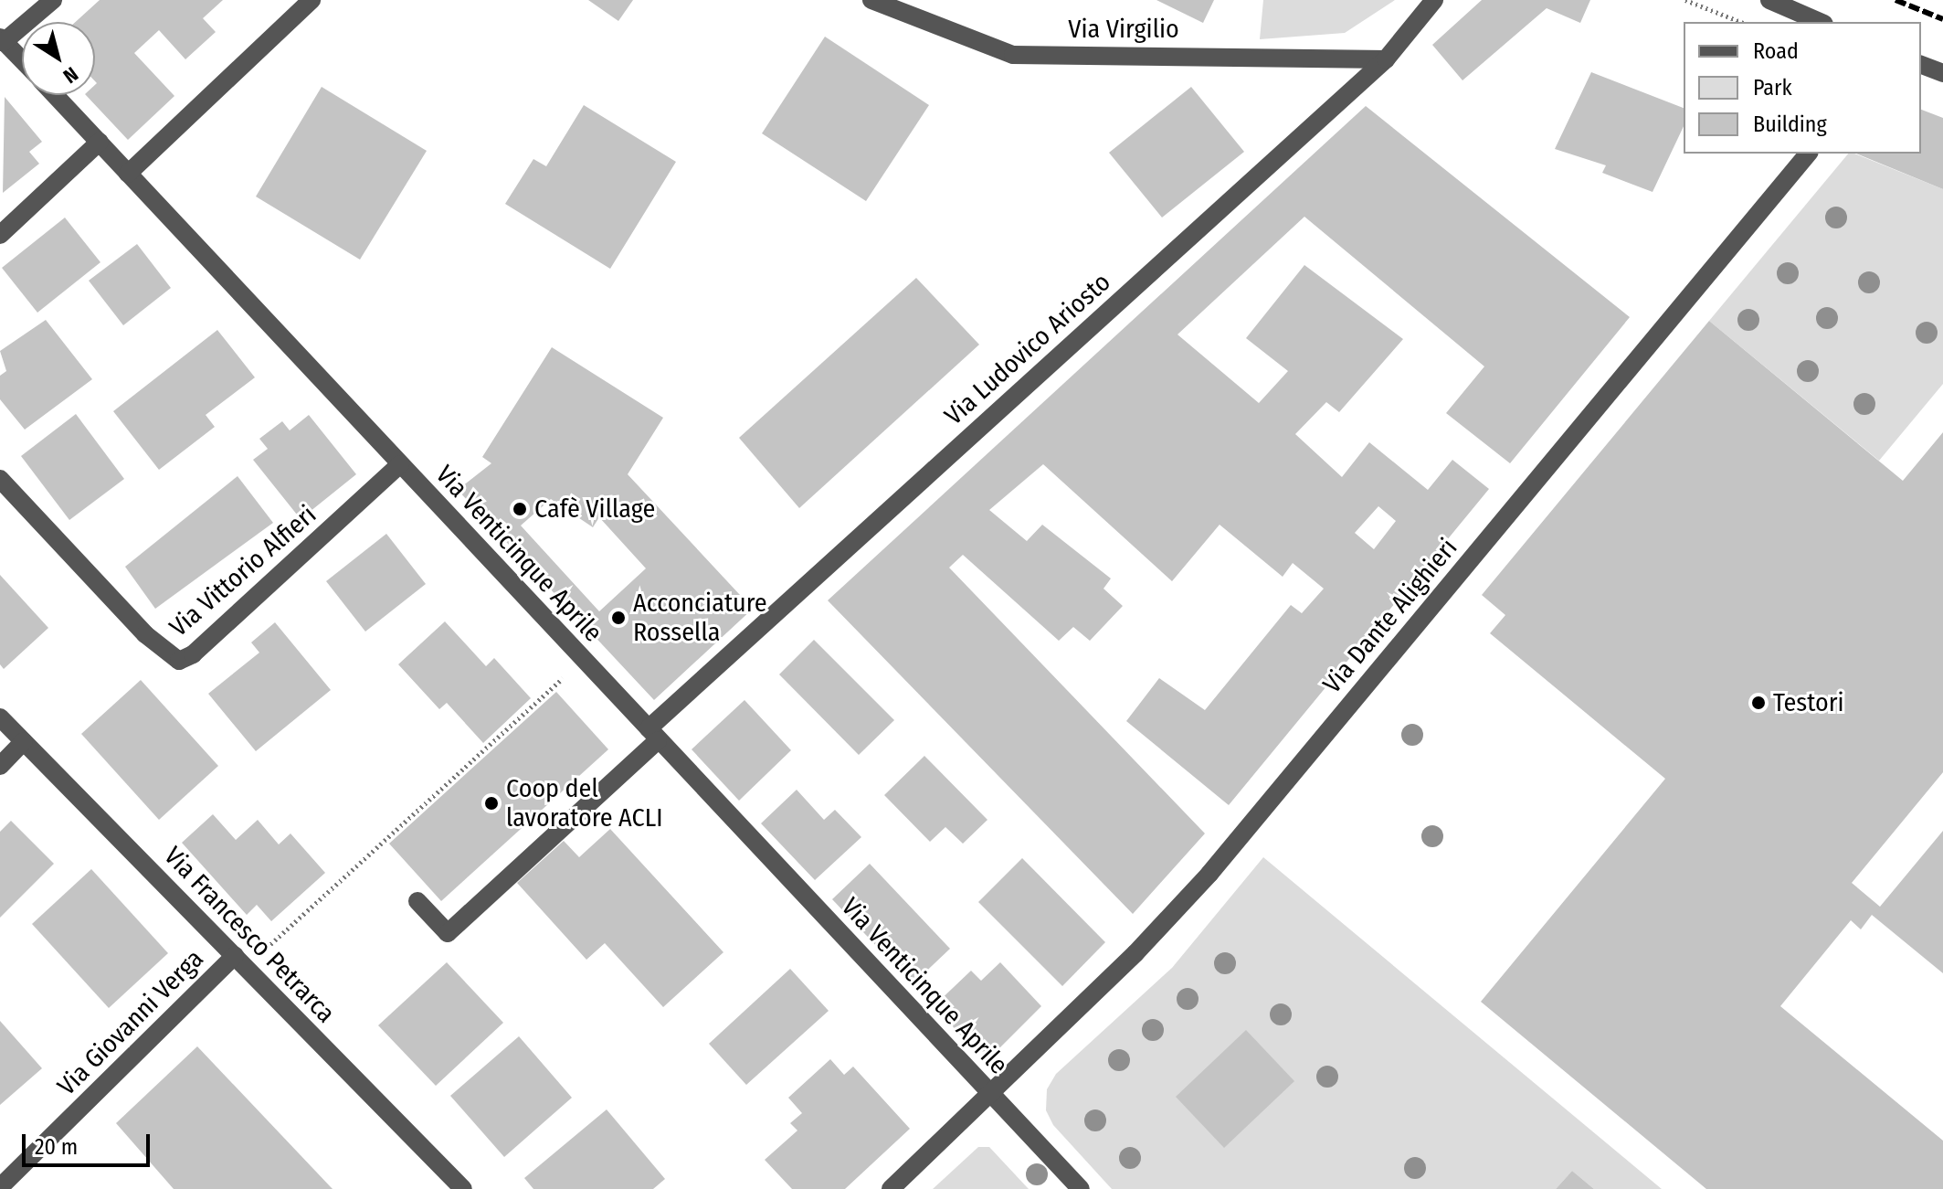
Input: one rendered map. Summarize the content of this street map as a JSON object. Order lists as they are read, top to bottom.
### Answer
{
  "streets": {
    "street": [
      "Via Virgilio",
      "Via Ludovico Ariosto",
      "Via Venticinque Aprile",
      "Via Vittorio Alfieri",
      "Via Dante Alighieri",
      "Via Francesco Petrarca",
      "Via Giovanni Verga"
    ]
  },
  "crossings": [
    ["Via Virgilio", "Via Ludovico Ariosto"],
    ["Via Ludovico Ariosto", "Via Venticinque Aprile"],
    ["Via Venticinque Aprile", "Via Vittorio Alfieri"],
    ["Via Venticinque Aprile", "Via Dante Alighieri"],
    ["Via Francesco Petrarca", "Via Giovanni Verga"]
  ],
  "places": [
    "Cafè Village",
    "Acconciature Rossella",
    "Testori",
    "Coop del lavoratore ACLI"
  ],
  "legend": ["Road", "Park", "Building"],
  "scale_bar": "20 m",
  "north": "bottom right"
}
